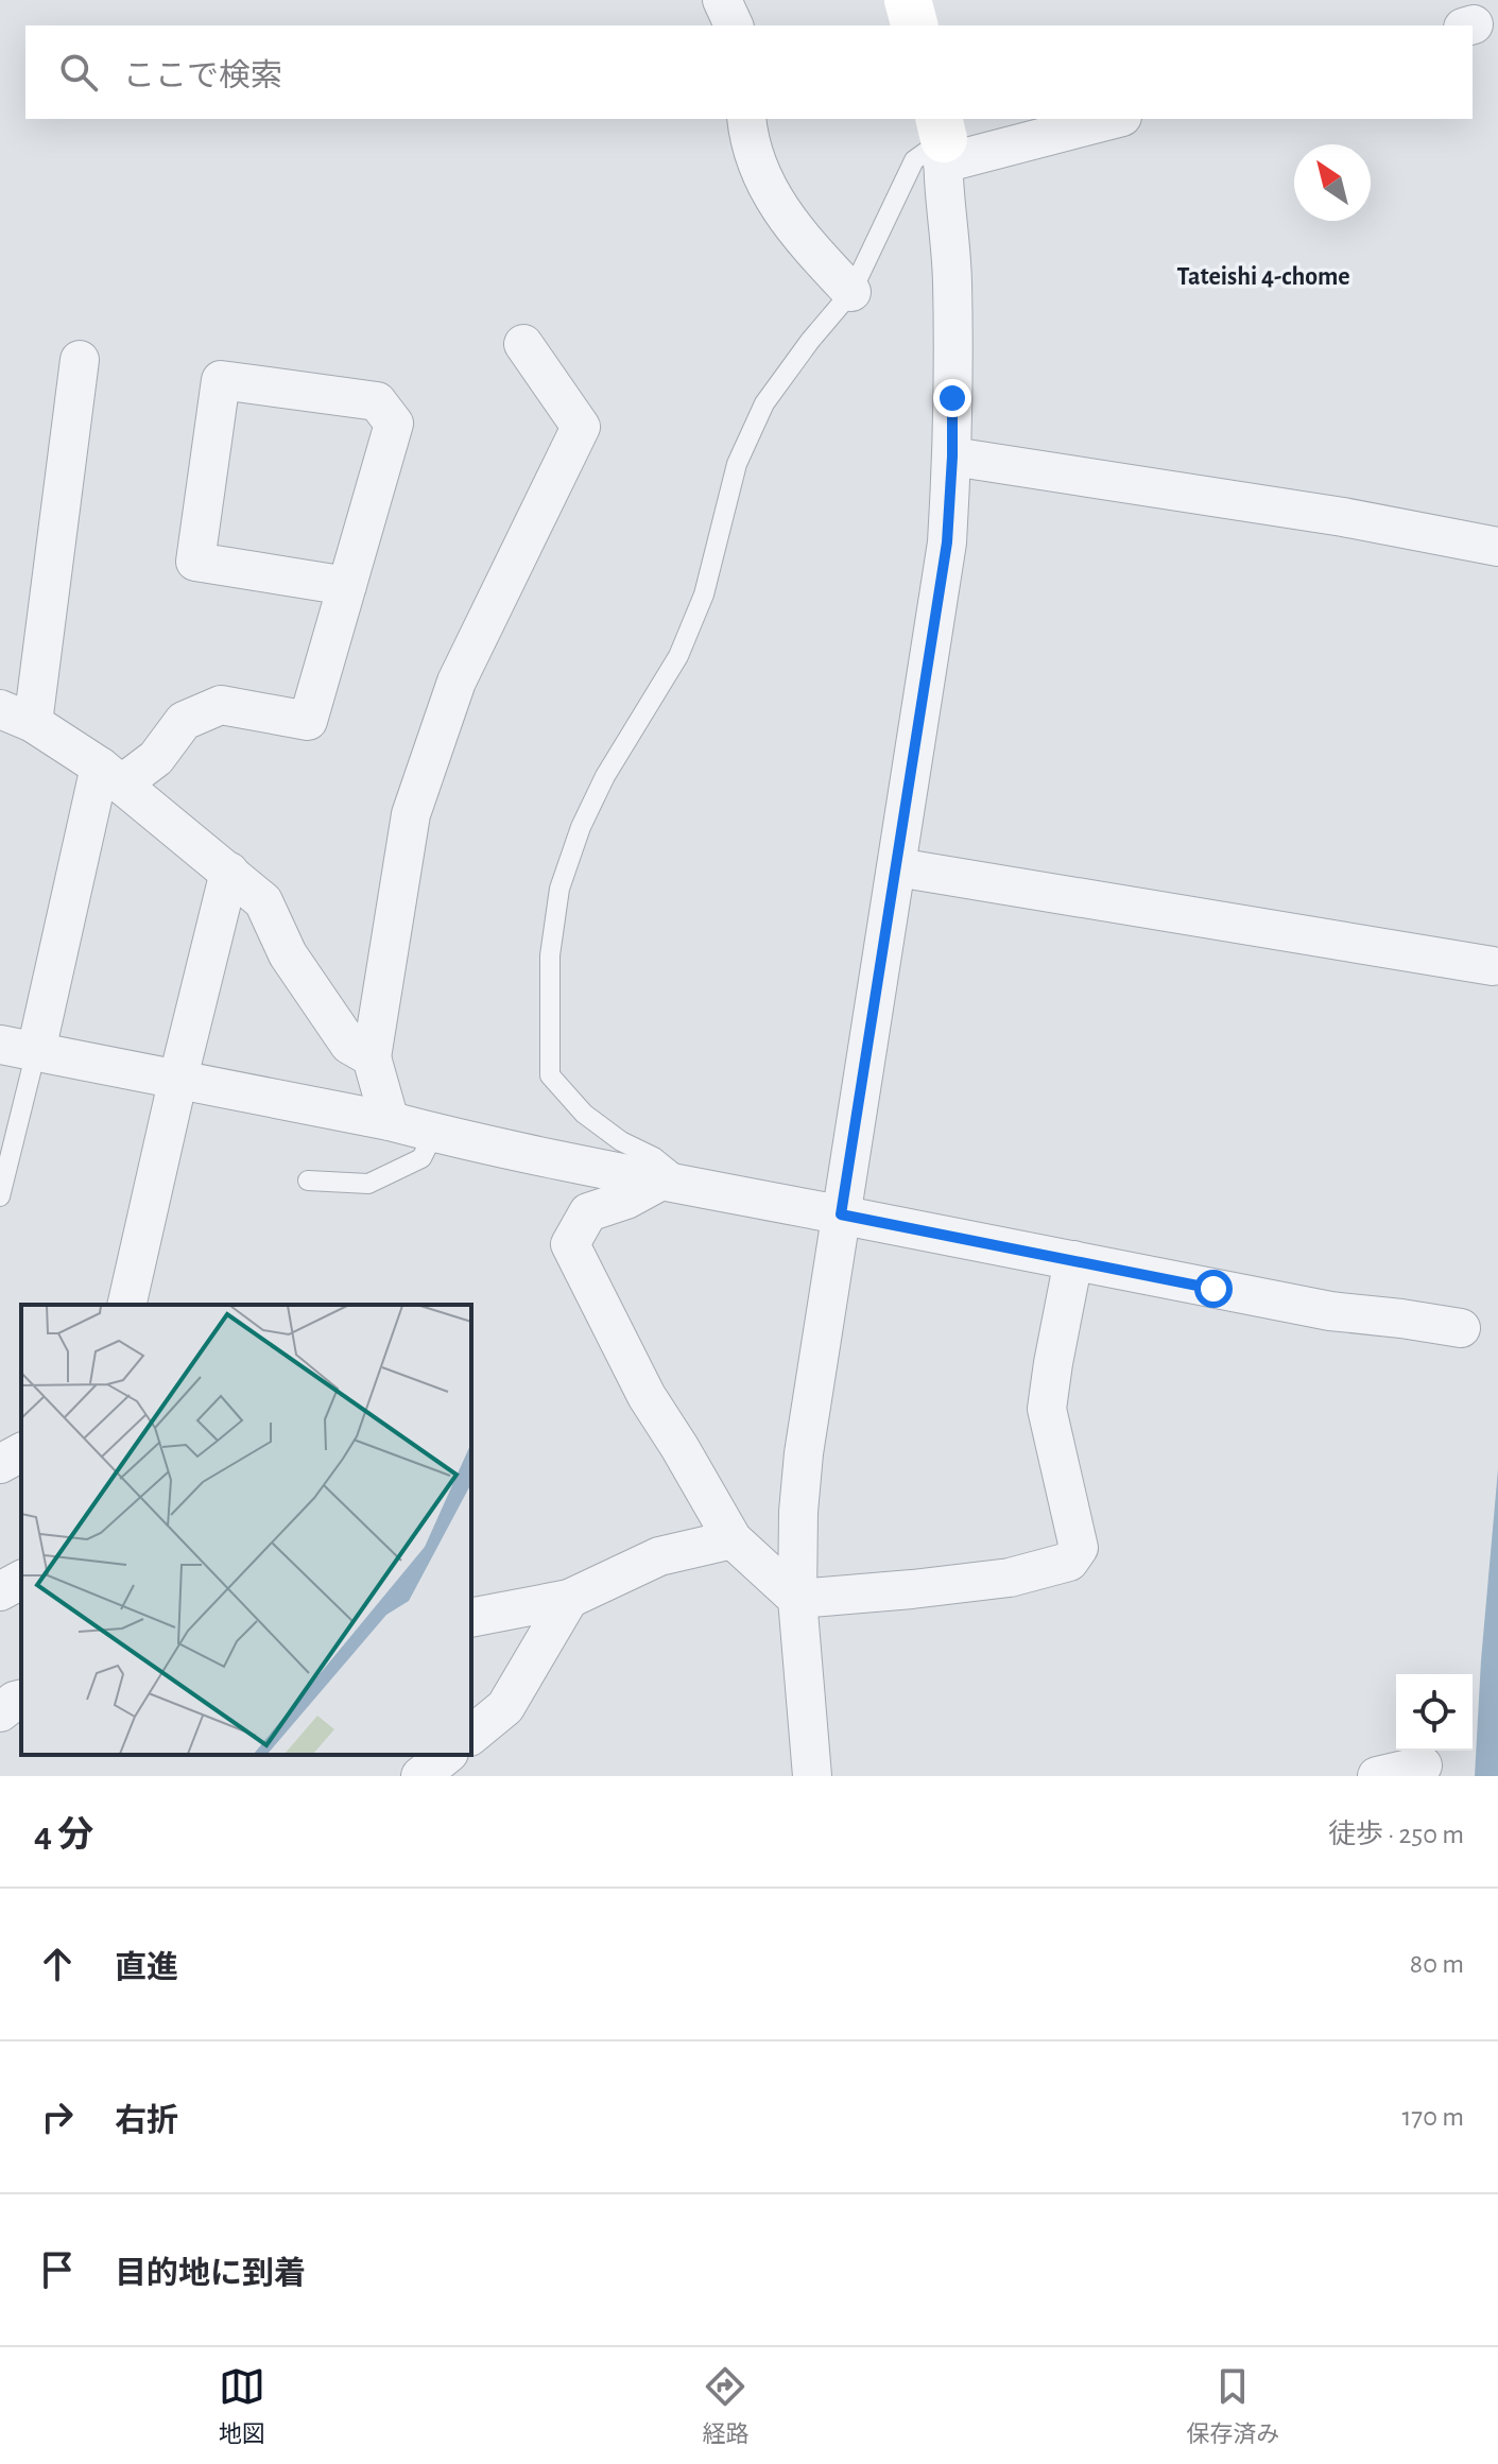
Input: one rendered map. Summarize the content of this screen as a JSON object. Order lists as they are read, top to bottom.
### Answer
{
  "districts": ["Tateishi 4-chome"],
  "north": "top left",
  "page": {
    "search": "ここで検索",
    "heading": ["4 分", "徒歩 · 250 m"],
    "list": [
      ["直進", "80 m"],
      ["右折", "170 m"],
      "目的地に到着"
    ],
    "nav": ["地図", "経路", "保存済み"]
  }
}
